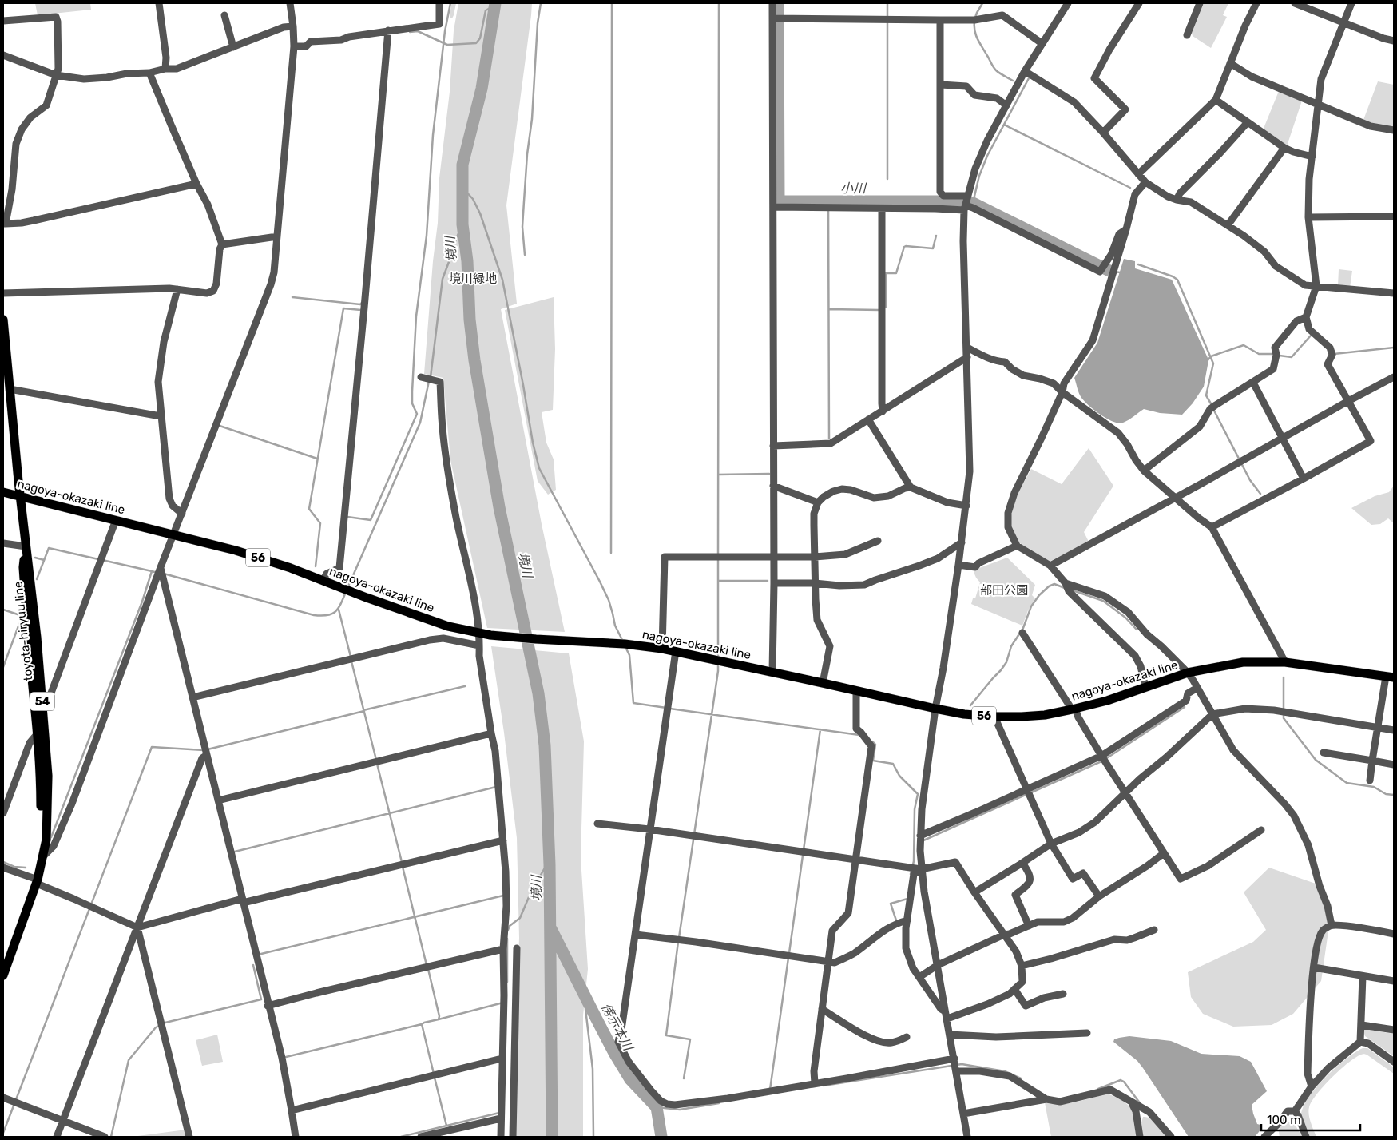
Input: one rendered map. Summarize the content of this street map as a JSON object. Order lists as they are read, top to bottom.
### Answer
{
  "streets": {
    "main road": [
      "nagoya-okazaki line",
      "56",
      "toyota-hiryuu line",
      "54"
    ]
  },
  "crossings": [
    ["nagoya-okazaki line", "toyota-hiryuu line"]
  ],
  "water": ["小川", "境川", "傍示本川"],
  "parks": ["境川緑地", "部田公園"],
  "scale_bar": "100 m"
}
